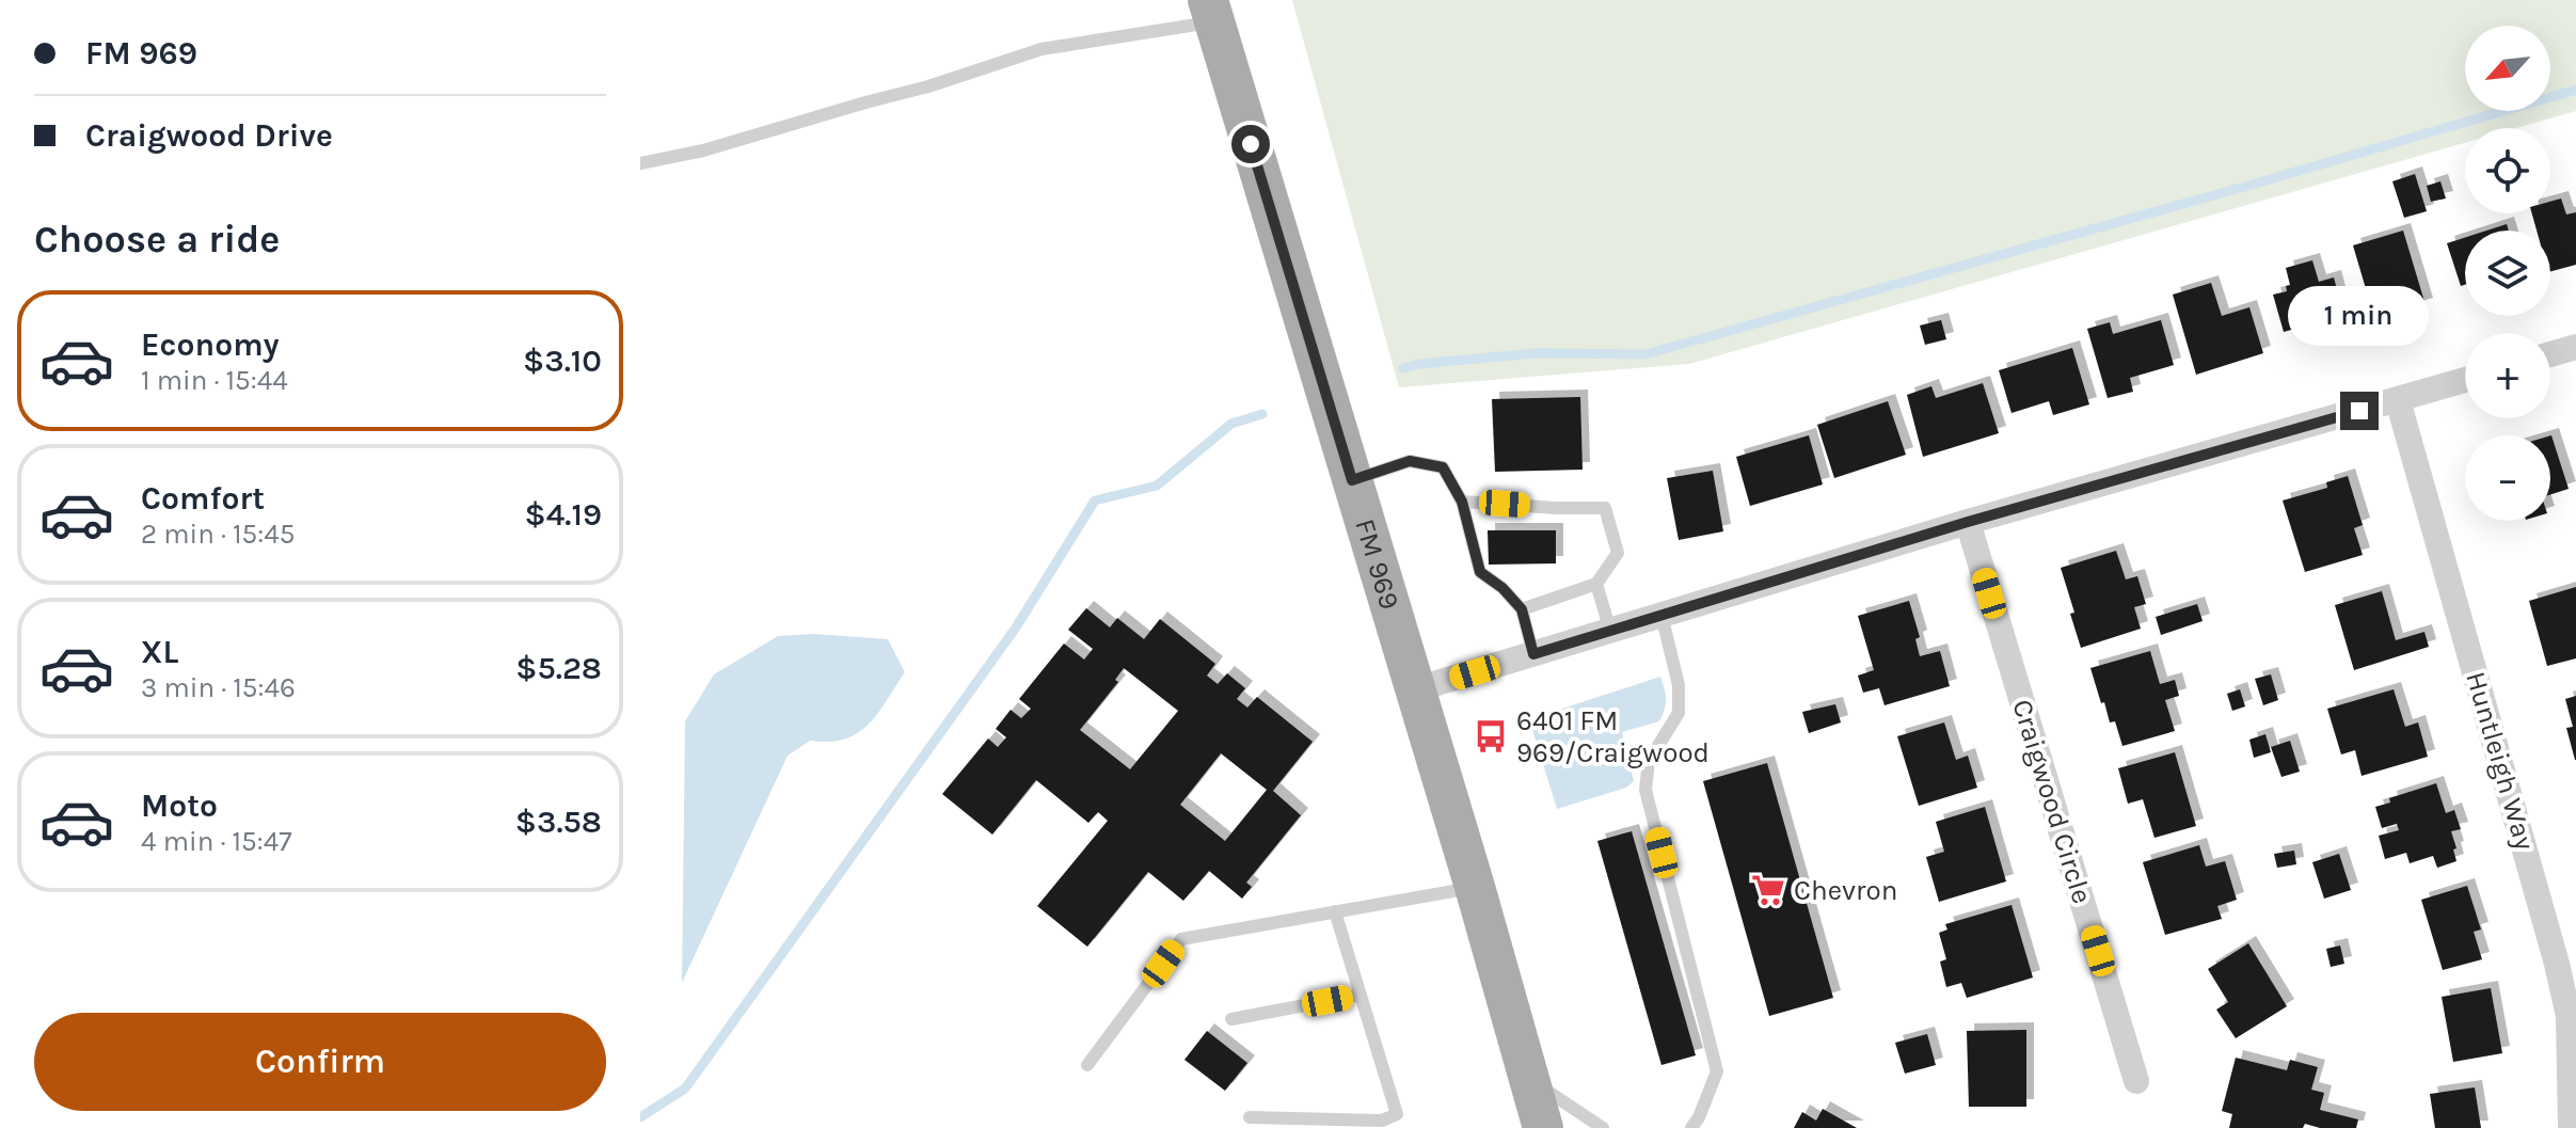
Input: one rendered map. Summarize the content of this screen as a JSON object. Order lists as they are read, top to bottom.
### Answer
{
  "streets": {
    "main road": ["FM 969"],
    "street": ["Huntleigh Way", "Craigwood Circle"]
  },
  "places": {
    "bus stop": ["6401 FM 969/Craigwood"],
    "supermarket": ["Chevron"]
  },
  "north": "bottom left",
  "page": {
    "banner": ["FM 969", "Craigwood Drive"],
    "map_buttons": ["+", "−"],
    "heading": "Choose a ride",
    "bubble": "1 min",
    "list": [
      {
        "name": "Economy",
        "note": "1 min · 15:44",
        "value": "$3.10"
      },
      {
        "name": "Comfort",
        "note": "2 min · 15:45",
        "value": "$4.19"
      },
      {
        "name": "XL",
        "note": "3 min · 15:46",
        "value": "$5.28"
      },
      {
        "name": "Moto",
        "note": "4 min · 15:47",
        "value": "$3.58"
      }
    ],
    "buttons": "Confirm"
  }
}
